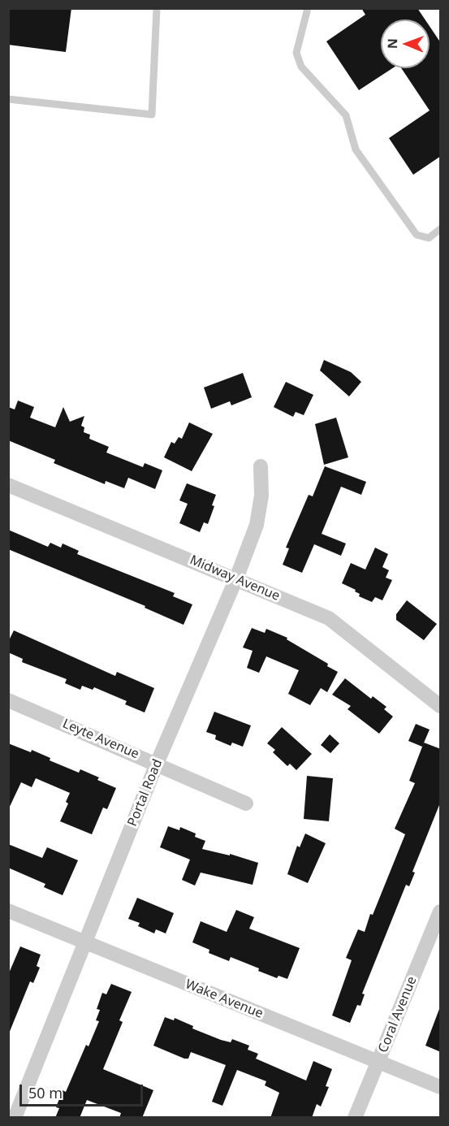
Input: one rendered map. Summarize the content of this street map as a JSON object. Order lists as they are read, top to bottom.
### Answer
{
  "streets": {
    "street": [
      "Midway Avenue",
      "Leyte Avenue",
      "Portal Road",
      "Wake Avenue",
      "Coral Avenue"
    ]
  },
  "crossings": [
    ["Midway Avenue", "Portal Road"],
    ["Leyte Avenue", "Portal Road"],
    ["Portal Road", "Wake Avenue"],
    ["Wake Avenue", "Coral Avenue"]
  ],
  "scale_bar": "50 m",
  "north": "left"
}
